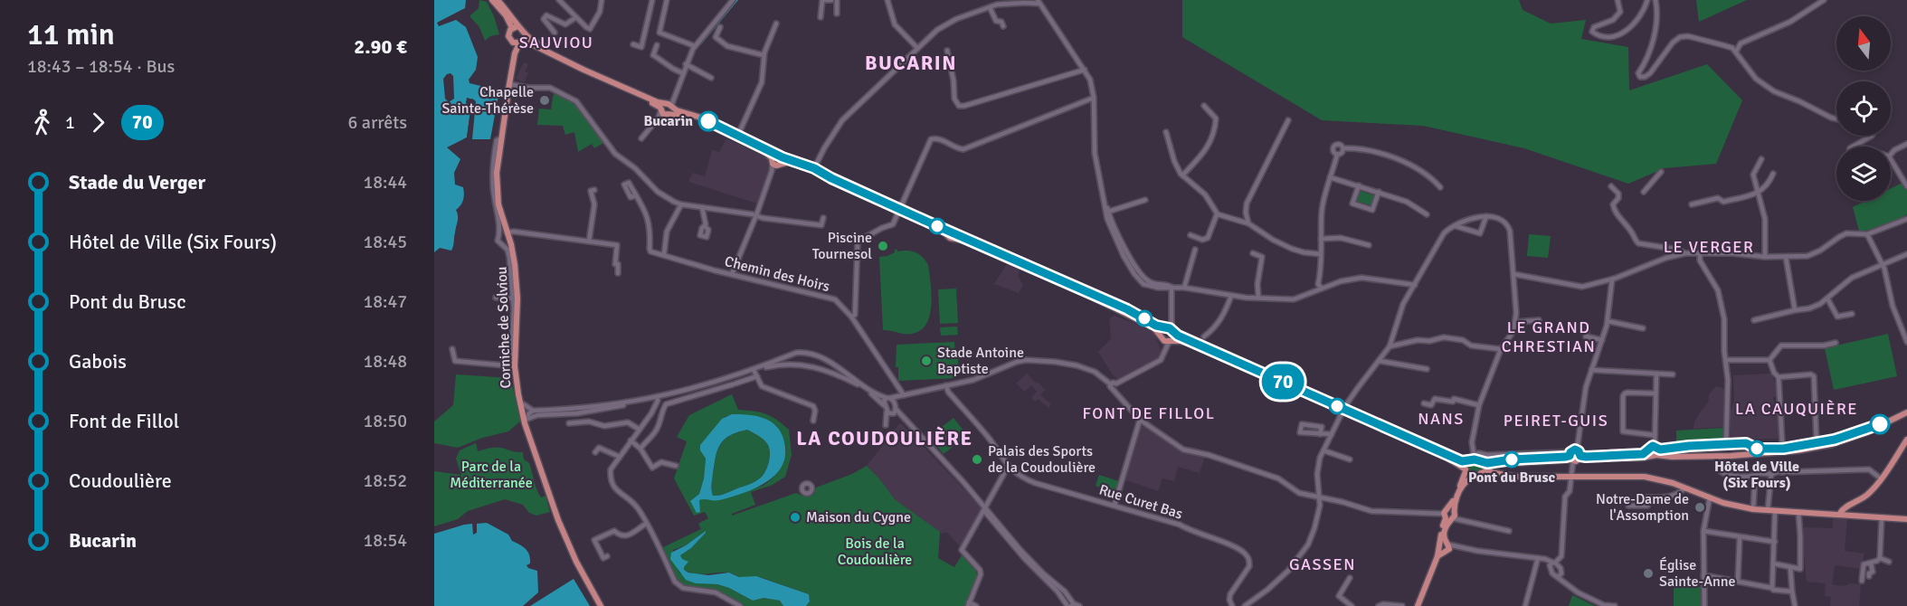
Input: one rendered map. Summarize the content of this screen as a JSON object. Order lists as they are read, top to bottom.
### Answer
{
  "streets": {
    "main road": ["Corniche de Solviou"],
    "street": ["Chemin des Hoirs", "Rue Curet Bas"]
  },
  "districts": [
    "SAUVIOU",
    "BUCARIN",
    "LE VERGER",
    "LE GRAND CHRESTIAN",
    "LA CAUQUIÈRE",
    "FONT DE FILLOL",
    "NANS",
    "PEIRET-GUIS",
    "LA COUDOULIÈRE",
    "GASSEN"
  ],
  "parks": ["Parc de la Méditerranée", "Bois de la Coudoulière"],
  "places": [
    "Chapelle Sainte-Thérèse",
    "Bucarin",
    "Piscine Tournesol",
    "Stade Antoine Baptiste",
    "Hôtel de Ville (Six Fours)",
    "Palais des Sports de la Coudoulière",
    "Pont du Brusc",
    "Notre-Dame de l'Assomption",
    "Maison du Cygne",
    "Église Sainte-Anne"
  ],
  "lines": ["bus line 70"],
  "north": "top",
  "page": {
    "heading": ["11 min", "18:43 – 18:54 · Bus", "2.90 €"],
    "on_map": "70",
    "legs": ["1", "70", "6 arrêts"],
    "list": [
      {
        "name": "Stade du Verger",
        "value": "18:44"
      },
      {
        "name": "Hôtel de Ville (Six Fours)",
        "value": "18:45"
      },
      {
        "name": "Pont du Brusc",
        "value": "18:47"
      },
      {
        "name": "Gabois",
        "value": "18:48"
      },
      {
        "name": "Font de Fillol",
        "value": "18:50"
      },
      {
        "name": "Coudoulière",
        "value": "18:52"
      },
      {
        "name": "Bucarin",
        "value": "18:54"
      }
    ]
  }
}
